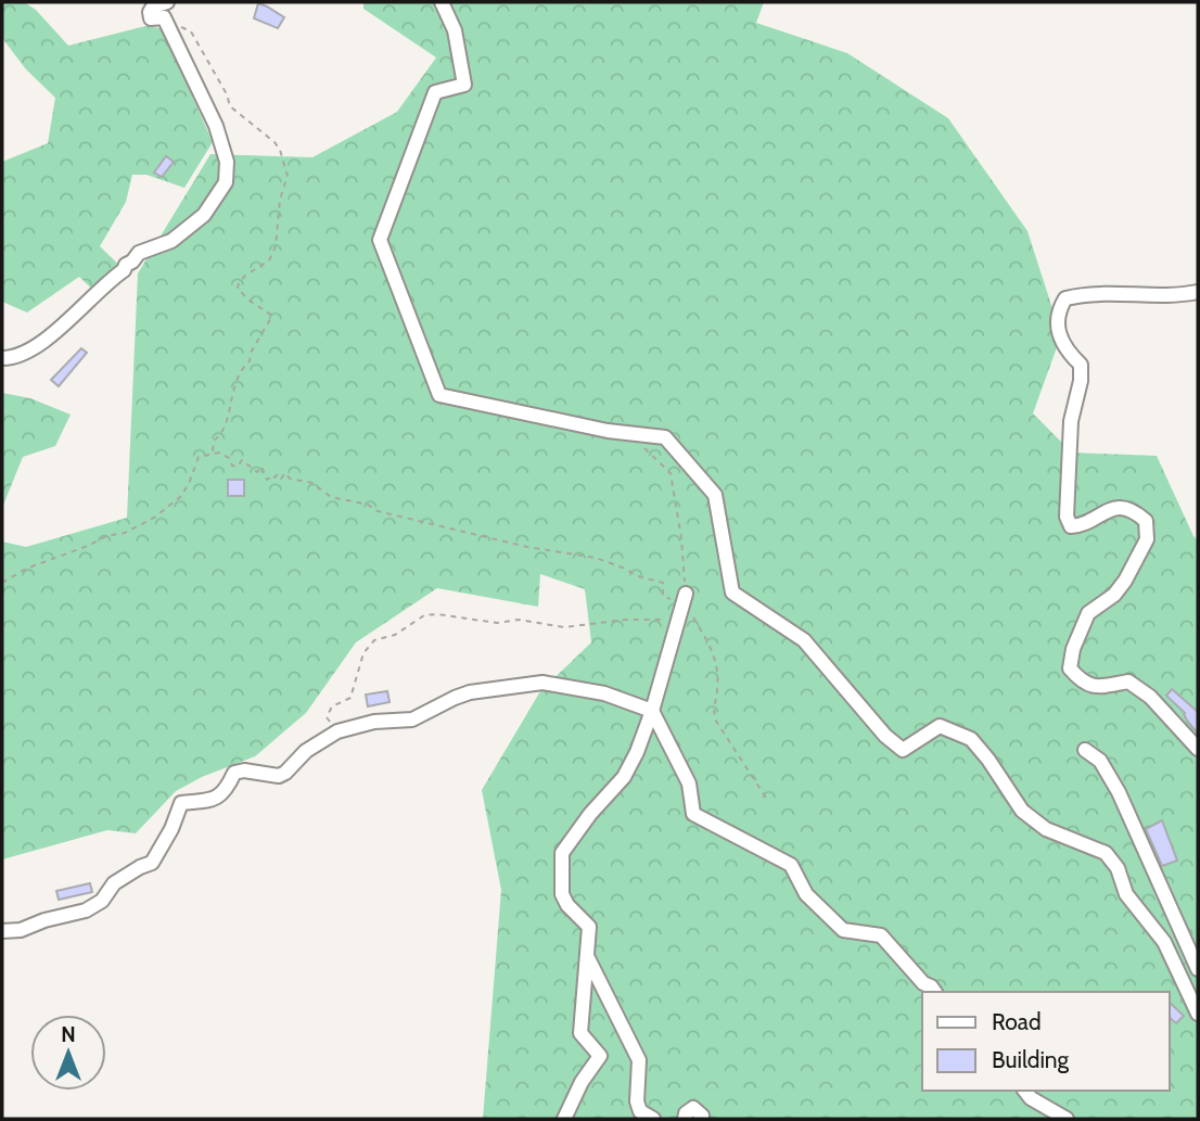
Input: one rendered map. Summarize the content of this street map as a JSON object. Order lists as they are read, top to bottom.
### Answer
{
  "legend": ["Road", "Building"],
  "north": "top"
}
